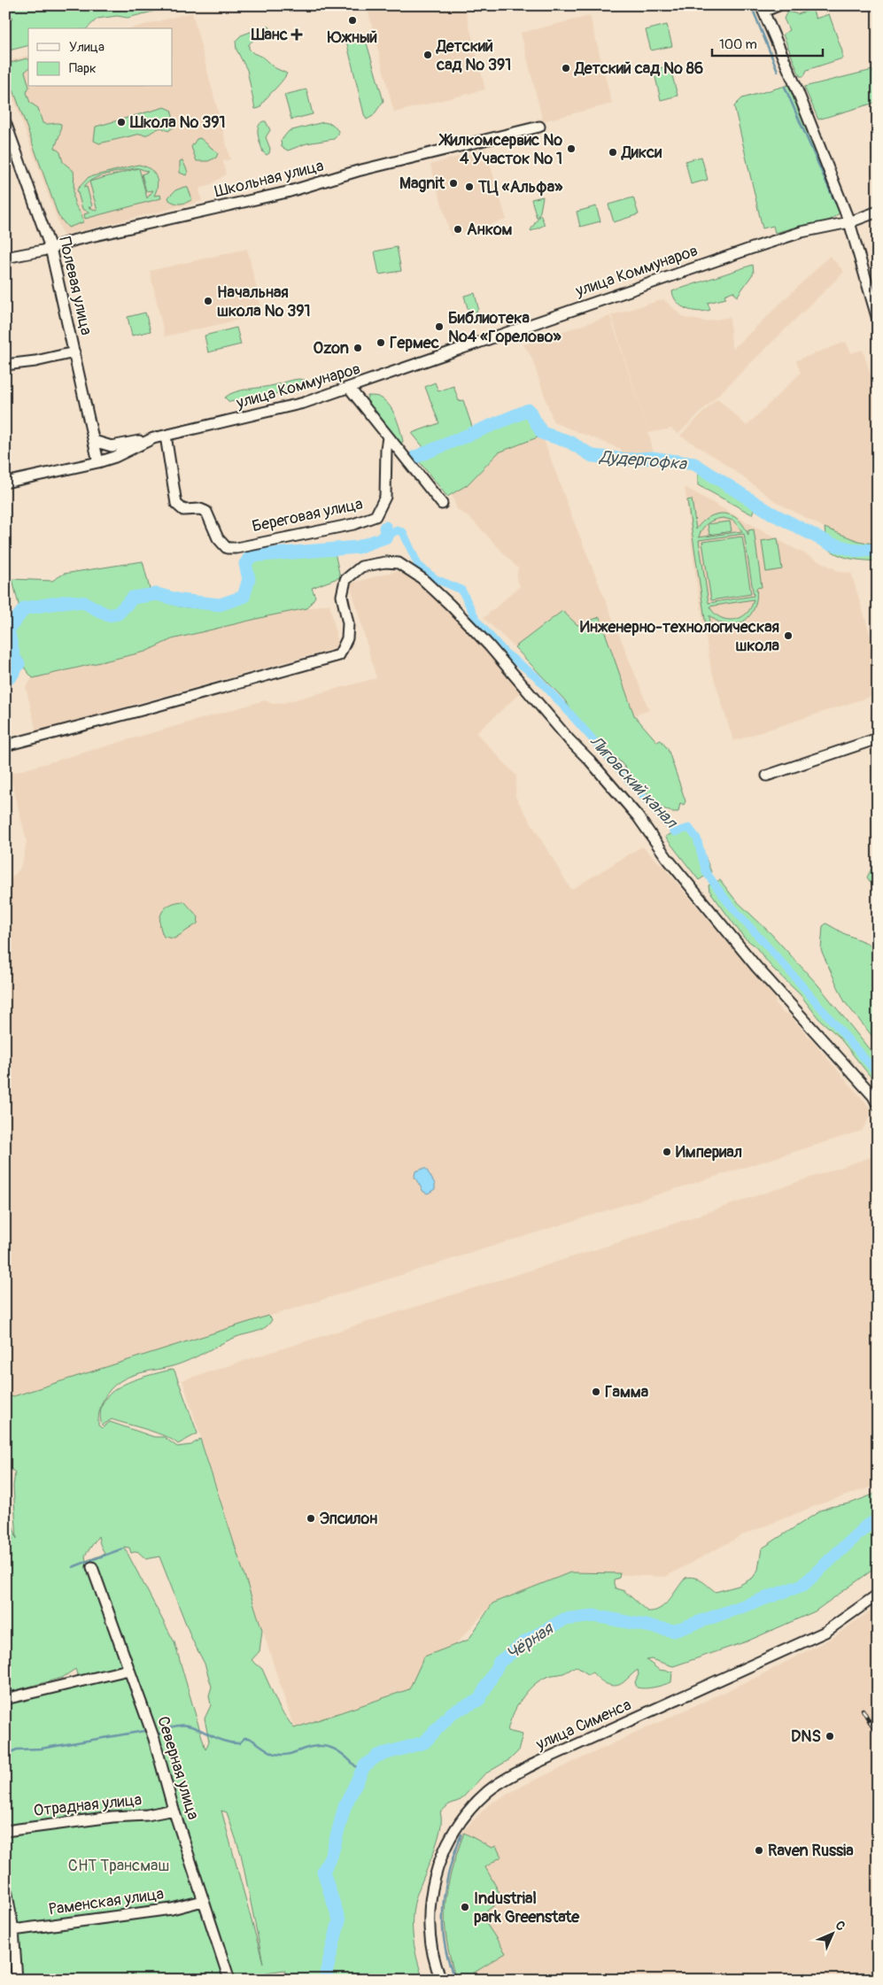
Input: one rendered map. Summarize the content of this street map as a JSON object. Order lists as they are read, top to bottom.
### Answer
{
  "streets": {
    "street": [
      "Школьная улица",
      "улица Коммунаров",
      "Полевая улица",
      "Береговая улица",
      "улица Сименса",
      "Северная улица",
      "Отрадная улица",
      "Раменская улица"
    ]
  },
  "crossings": [
    ["Школьная улица", "Полевая улица"],
    ["улица Коммунаров", "Полевая улица"],
    ["улица Коммунаров", "Береговая улица"],
    ["Северная улица", "Отрадная улица"],
    ["Северная улица", "Раменская улица"]
  ],
  "water": ["Дудергофка", "Лиговский канал", "Чёрная"],
  "parks": ["СНТ Трансмаш"],
  "places": {
    "other": [
      "Южный",
      "Детский сад № 391",
      "Детский сад № 86",
      "Школа № 391",
      "Жилкомсервис № 4 Участок № 1",
      "Дикси",
      "Magnit",
      "ТЦ «Альфа»",
      "Анком",
      "Начальная школа № 391",
      "Библиотека №4 «Горелово»",
      "Гермес",
      "Ozon",
      "Инженерно-технологическая школа",
      "Империал",
      "Гамма",
      "Эпсилон",
      "DNS",
      "Raven Russia",
      "Industrial park Greenstate"
    ],
    "health": ["Шанс"]
  },
  "legend": ["Улица", "Парк"],
  "scale_bar": "100 m",
  "north": "top right"
}
